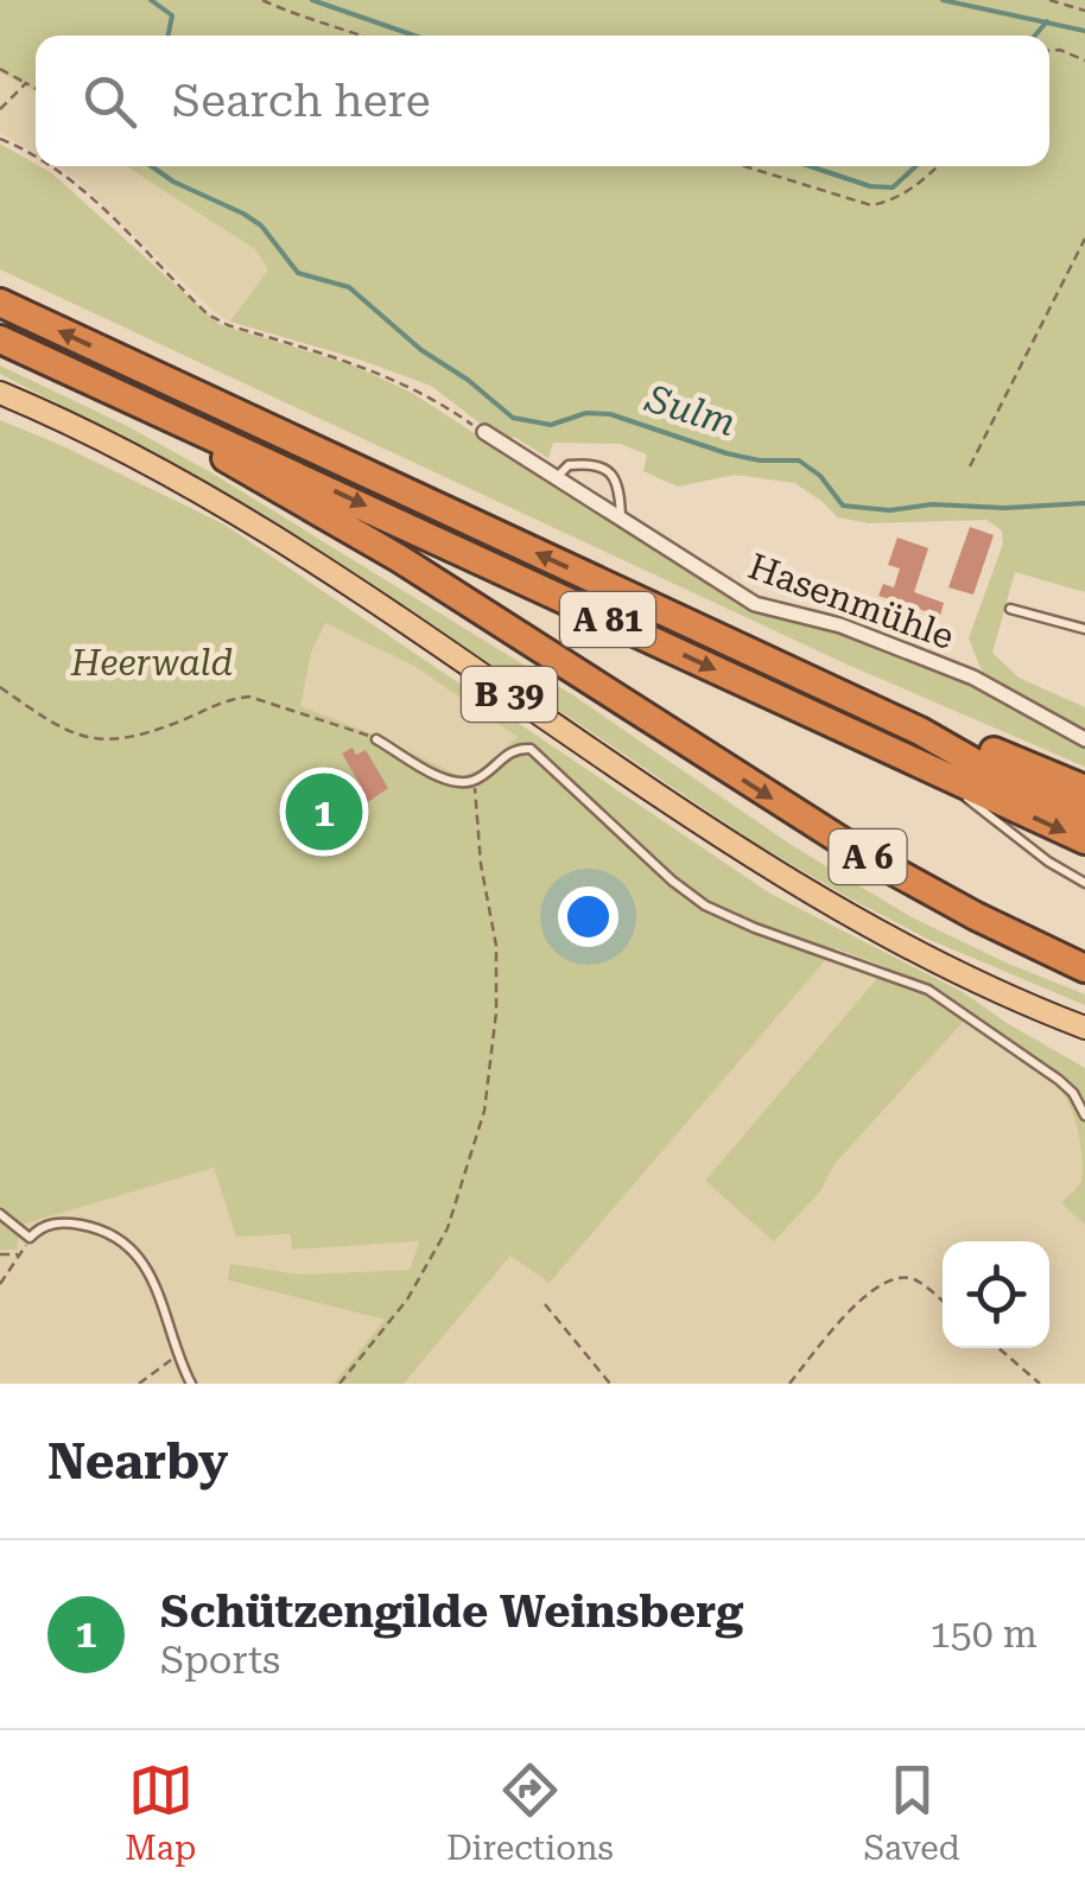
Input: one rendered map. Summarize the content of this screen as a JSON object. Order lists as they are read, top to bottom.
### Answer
{
  "streets": {
    "highway": ["A 81", "A 6"],
    "main road": ["B 39"],
    "street": ["Hasenmühle"]
  },
  "crossings": [
    ["A 81", "A 6"]
  ],
  "water": ["Sulm"],
  "parks": ["Heerwald"],
  "page": {
    "search": "Search here",
    "pins": "1",
    "heading": "Nearby",
    "list": [
      {
        "mark": "1",
        "name": "Schützengilde Weinsberg",
        "note": "Sports",
        "value": "150 m"
      }
    ],
    "nav": ["Map", "Directions", "Saved"]
  }
}
